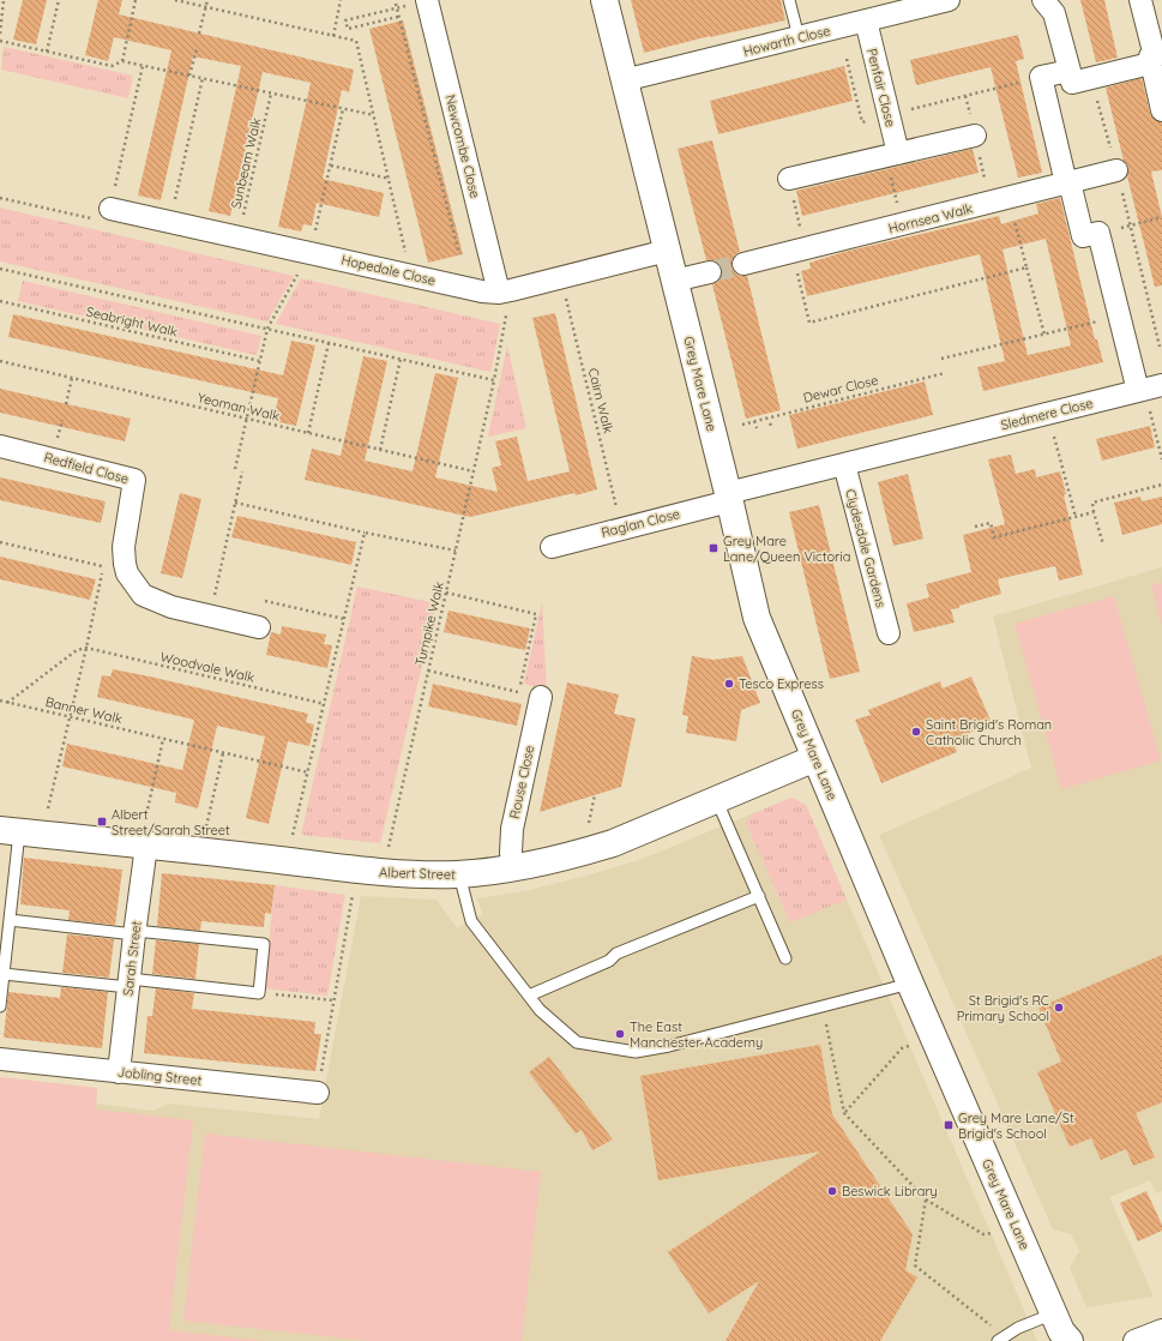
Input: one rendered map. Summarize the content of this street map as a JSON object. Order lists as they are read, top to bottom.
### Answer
{
  "streets": {
    "street": [
      "Howarth Close",
      "Penfair Close",
      "Newcombe Close",
      "Hornsea Walk",
      "Hopedale Close",
      "Grey Mare Lane",
      "Sledmere Close",
      "Redfield Close",
      "Raglan Close",
      "Clydesdale Gardens",
      "Rouse Close",
      "Albert Street",
      "Sarah Street",
      "Jobling Street"
    ],
    "path": [
      "Sunbeam Walk",
      "Seabright Walk",
      "Dewar Close",
      "Cairn Walk",
      "Yeoman Walk",
      "Turnpike Walk",
      "Woodvale Walk",
      "Banner Walk"
    ]
  },
  "crossings": [
    ["Howarth Close", "Penfair Close"],
    ["Howarth Close", "Grey Mare Lane"],
    ["Newcombe Close", "Hopedale Close"],
    ["Newcombe Close", "Turnpike Walk"],
    ["Sunbeam Walk", "Hopedale Close"],
    ["Hopedale Close", "Grey Mare Lane"],
    ["Hopedale Close", "Cairn Walk"],
    ["Hopedale Close", "Turnpike Walk"],
    ["Grey Mare Lane", "Sledmere Close"],
    ["Grey Mare Lane", "Raglan Close"],
    ["Grey Mare Lane", "Albert Street"],
    ["Cairn Walk", "Raglan Close"],
    ["Yeoman Walk", "Turnpike Walk"],
    ["Sledmere Close", "Raglan Close"],
    ["Sledmere Close", "Clydesdale Gardens"],
    ["Turnpike Walk", "Albert Street"],
    ["Rouse Close", "Albert Street"],
    ["Albert Street", "Sarah Street"],
    ["Sarah Street", "Jobling Street"]
  ],
  "places": {
    "transit": ["Grey Mare Lane/Queen Victoria", "Albert Street/Sarah Street", "Grey Mare Lane/St Brigid's School"],
    "other": [
      "Tesco Express",
      "Saint Brigid's Roman Catholic Church",
      "St Brigid's RC Primary School",
      "The East Manchester Academy",
      "Beswick Library"
    ]
  }
}
